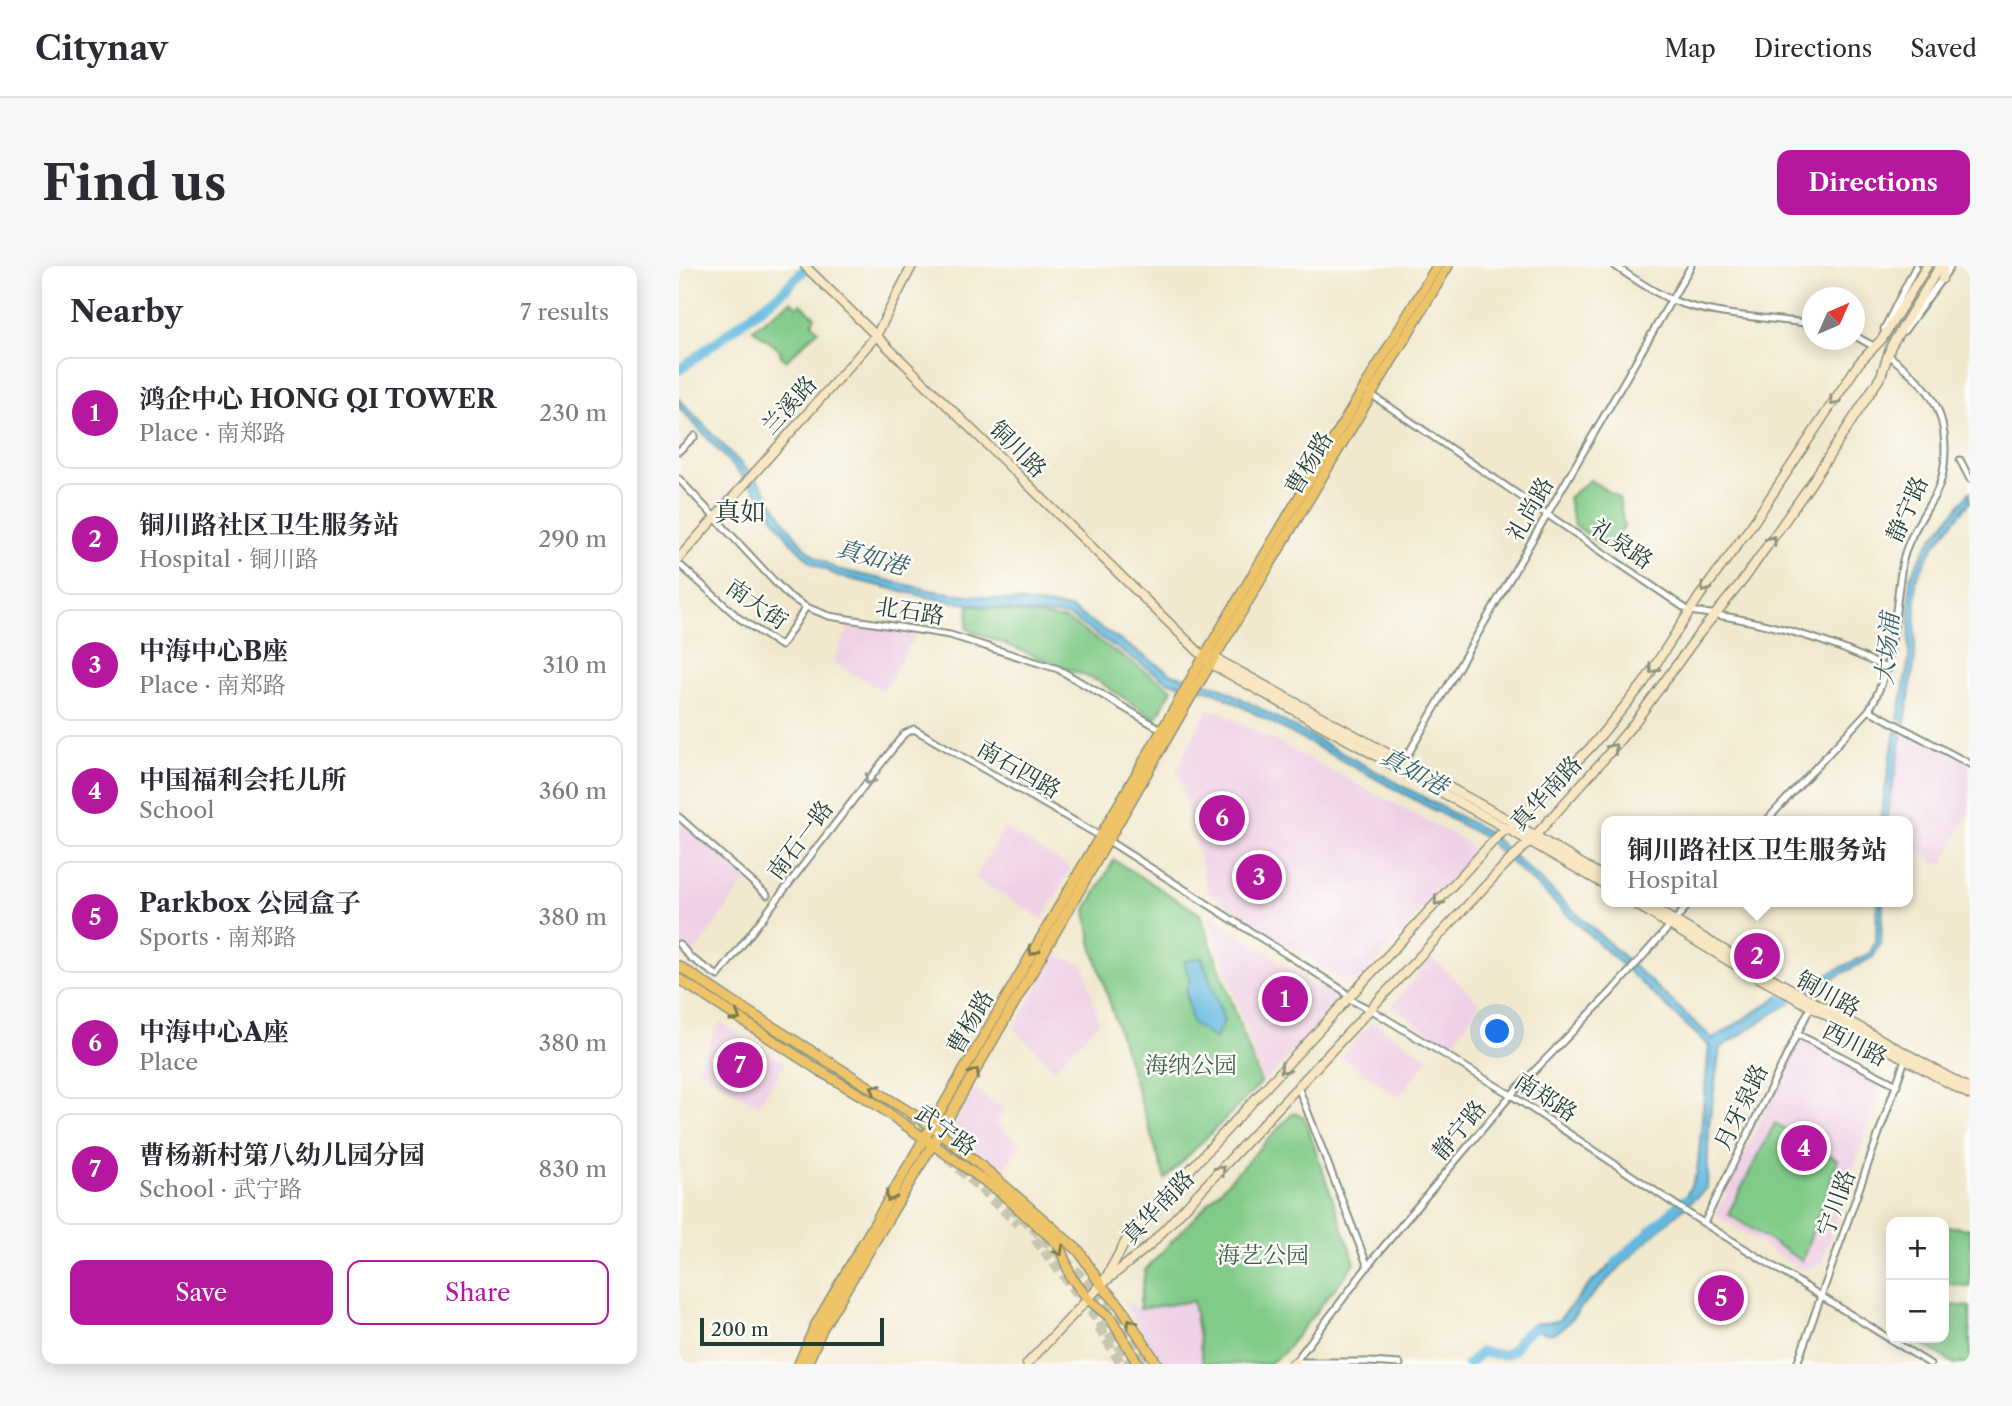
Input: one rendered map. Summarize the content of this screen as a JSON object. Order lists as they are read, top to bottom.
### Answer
{
  "streets": {
    "main road": [
      "兰溪路",
      "铜川路",
      "曹杨路",
      "真华南路",
      "武宁路"
    ],
    "street": [
      "礼尚路",
      "静宁路",
      "礼泉路",
      "南大街",
      "北石路",
      "南石四路",
      "南石一路",
      "西川路",
      "南郑路",
      "月牙泉路",
      "宁川路"
    ]
  },
  "crossings": [
    ["兰溪路", "铜川路"],
    ["兰溪路", "北石路"],
    ["铜川路", "曹杨路"],
    ["铜川路", "礼尚路"],
    ["铜川路", "静宁路"],
    ["铜川路", "真华南路"],
    ["铜川路", "月牙泉路"],
    ["铜川路", "宁川路"],
    ["曹杨路", "礼泉路"],
    ["曹杨路", "北石路"],
    ["曹杨路", "南石四路"],
    ["曹杨路", "南郑路"],
    ["曹杨路", "武宁路"],
    ["礼尚路", "礼泉路"],
    ["静宁路", "礼泉路"],
    ["静宁路", "真华南路"],
    ["静宁路", "南郑路"],
    ["礼泉路", "真华南路"],
    ["南大街", "北石路"],
    ["南石四路", "南石一路"],
    ["南石四路", "南郑路"],
    ["真华南路", "南郑路"],
    ["真华南路", "武宁路"],
    ["西川路", "月牙泉路"],
    ["西川路", "宁川路"],
    ["南郑路", "月牙泉路"],
    ["南郑路", "宁川路"]
  ],
  "one_way": ["南石一路"],
  "districts": ["真如"],
  "water": ["真如港", "大场浦"],
  "parks": ["海纳公园", "海艺公园"],
  "scale_bar": "200 m",
  "north": "top right",
  "page": {
    "header": "Citynav",
    "nav": ["Map", "Directions", "Saved"],
    "buttons": [
      "Directions",
      ["Save", "Share"]
    ],
    "title": "Find us",
    "heading": ["Nearby", "7 results"],
    "list": [
      {
        "mark": "1",
        "name": "鸿企中心 HONG QI TOWER",
        "note": "Place · 南郑路",
        "value": "230 m"
      },
      {
        "mark": "2",
        "name": "铜川路社区卫生服务站",
        "note": "Hospital · 铜川路",
        "value": "290 m"
      },
      {
        "mark": "3",
        "name": "中海中心B座",
        "note": "Place · 南郑路",
        "value": "310 m"
      },
      {
        "mark": "4",
        "name": "中国福利会托儿所",
        "note": "School",
        "value": "360 m"
      },
      {
        "mark": "5",
        "name": "Parkbox 公园盒子",
        "note": "Sports · 南郑路",
        "value": "380 m"
      },
      {
        "mark": "6",
        "name": "中海中心A座",
        "note": "Place",
        "value": "380 m"
      },
      {
        "mark": "7",
        "name": "曹杨新村第八幼儿园分园",
        "note": "School · 武宁路",
        "value": "830 m"
      }
    ],
    "pins": [
      "6",
      "3",
      "2",
      "1",
      "7",
      "4",
      "5"
    ],
    "popup": ["铜川路社区卫生服务站", "Hospital"],
    "map_buttons": ["+", "−"],
    "scale": "200 m"
  }
}
